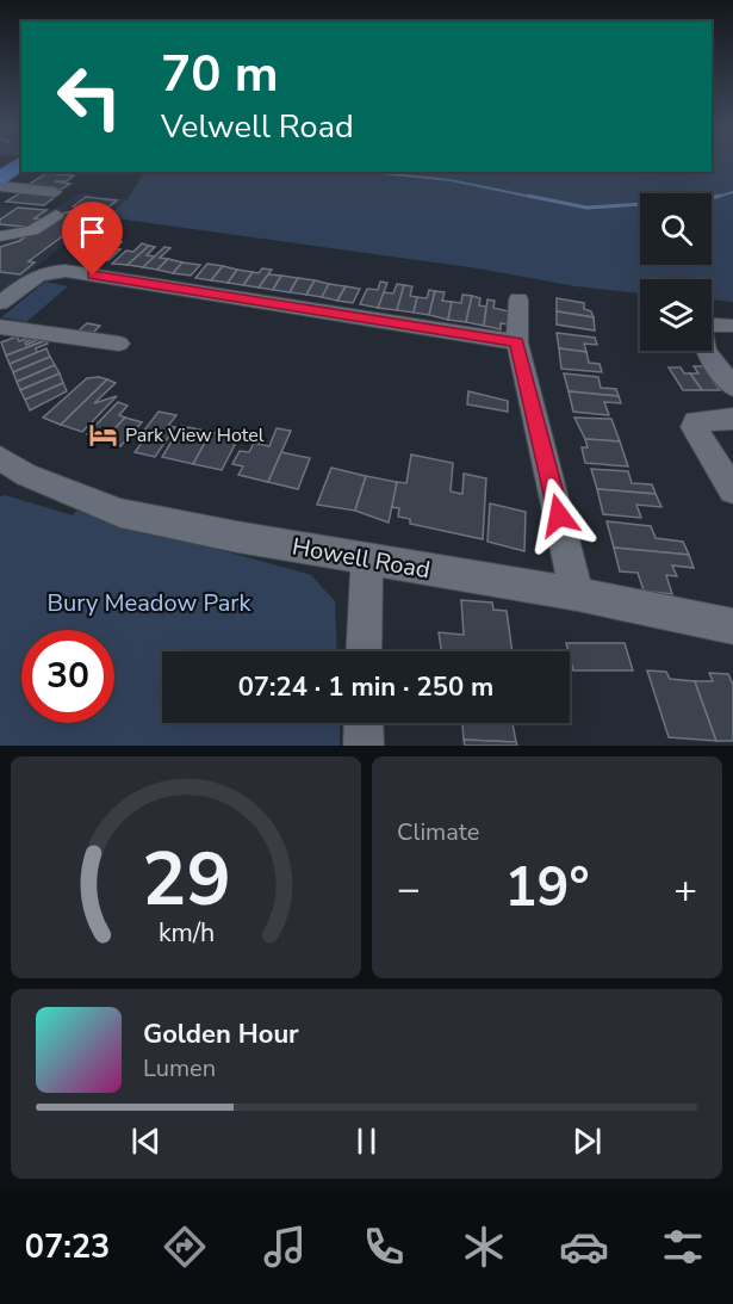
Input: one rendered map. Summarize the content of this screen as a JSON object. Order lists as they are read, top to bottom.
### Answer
{
  "streets": {
    "street": ["Howell Road"]
  },
  "parks": ["Bury Meadow Park"],
  "places": {
    "hotel": ["Park View Hotel"]
  },
  "page": {
    "turn": ["70 m", "Velwell Road"],
    "limit": "30",
    "trip": "07:24 · 1 min · 250 m",
    "tile": "Climate",
    "heat": ["−", "19°", "+"],
    "song": ["Golden Hour", "Lumen"],
    "tabs": "07:23",
    "gauge": ["29", "km/h"]
  }
}
